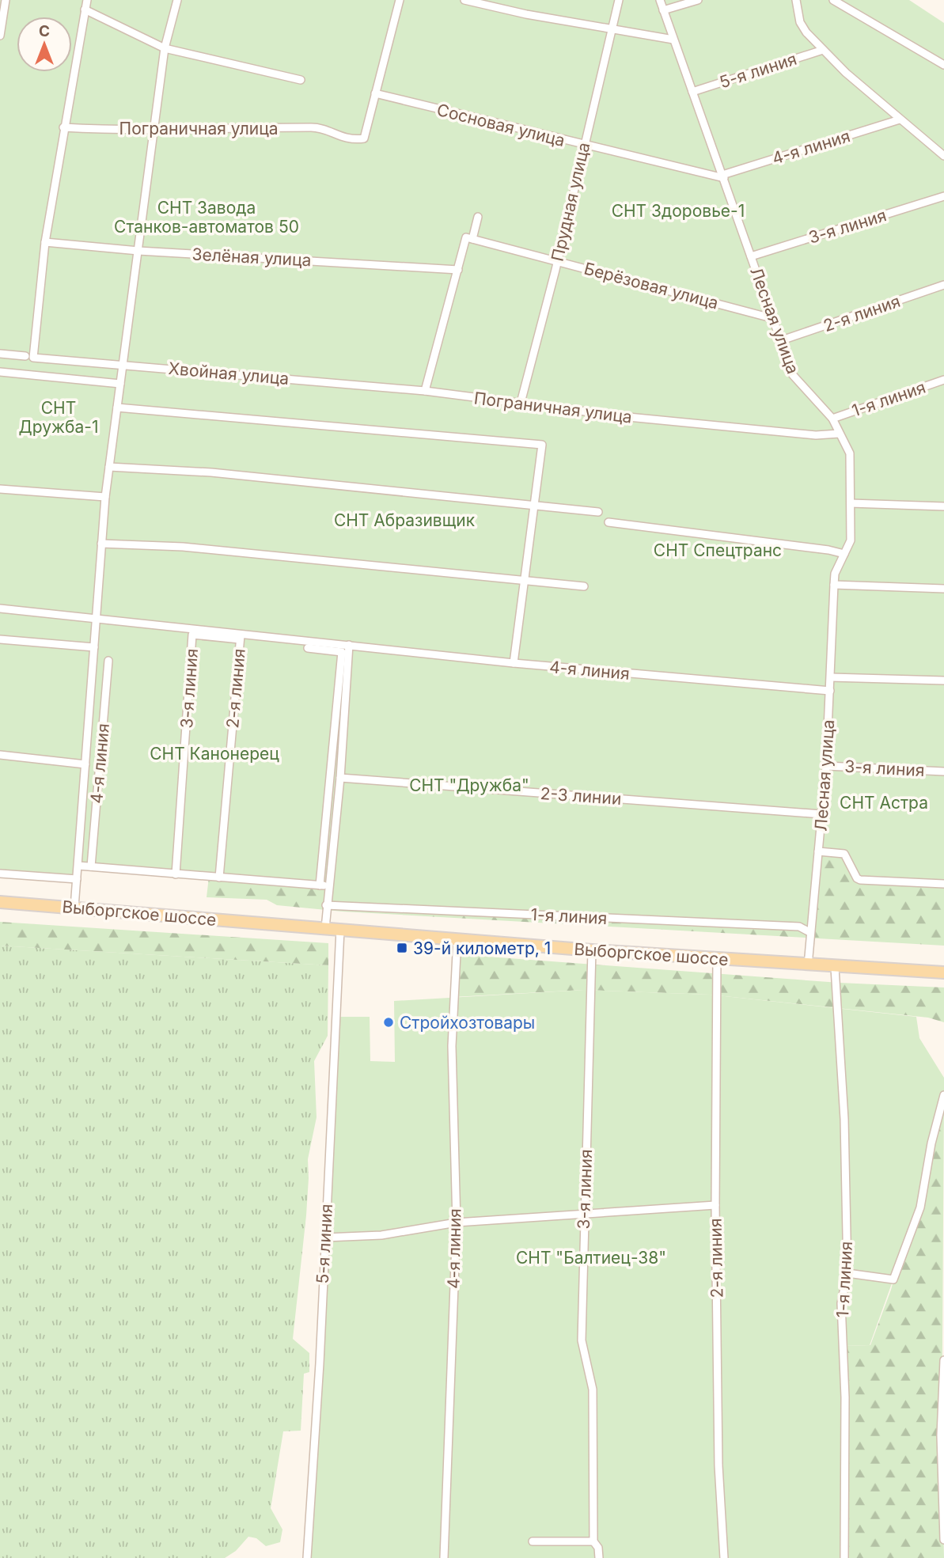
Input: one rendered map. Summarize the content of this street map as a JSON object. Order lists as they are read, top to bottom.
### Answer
{
  "streets": {
    "main road": ["Выборгское шоссе"],
    "street": [
      "5-я линия",
      "Сосновая улица",
      "Пограничная улица",
      "4-я линия",
      "Прудная улица",
      "3-я линия",
      "Зелёная улица",
      "Берёзовая улица",
      "2-я линия",
      "Лесная улица",
      "Хвойная улица",
      "1-я линия",
      "2-3 линии"
    ]
  },
  "crossings": [
    ["5-я линия", "Лесная улица"],
    ["5-я линия", "Выборгское шоссе"],
    ["Сосновая улица", "Пограничная улица"],
    ["Сосновая улица", "4-я линия"],
    ["Сосновая улица", "Прудная улица"],
    ["Сосновая улица", "Лесная улица"],
    ["Пограничная улица", "Прудная улица"],
    ["Пограничная улица", "Лесная улица"],
    ["Пограничная улица", "Хвойная улица"],
    ["4-я линия", "3-я линия"],
    ["4-я линия", "2-я линия"],
    ["4-я линия", "Лесная улица"],
    ["4-я линия", "Выборгское шоссе"],
    ["Прудная улица", "Берёзовая улица"],
    ["3-я линия", "2-я линия"],
    ["3-я линия", "Лесная улица"],
    ["3-я линия", "Выборгское шоссе"],
    ["Берёзовая улица", "Лесная улица"],
    ["2-я линия", "Лесная улица"],
    ["2-я линия", "Выборгское шоссе"],
    ["Лесная улица", "1-я линия"],
    ["Лесная улица", "2-3 линии"],
    ["Лесная улица", "Выборгское шоссе"],
    ["1-я линия", "Выборгское шоссе"]
  ],
  "parks": [
    "СНТ Завода Станков-автоматов 50",
    "СНТ Здоровье-1",
    "СНТ Дружба-1",
    "СНТ Абразивщик",
    "СНТ Спецтранс",
    "СНТ Канонерец",
    "СНТ \"Дружба\"",
    "СНТ Астра",
    "СНТ \"Балтиец-38\""
  ],
  "places": {
    "transit": ["39-й километр, 1"],
    "other": ["Стройхозтовары"]
  },
  "north": "top"
}
